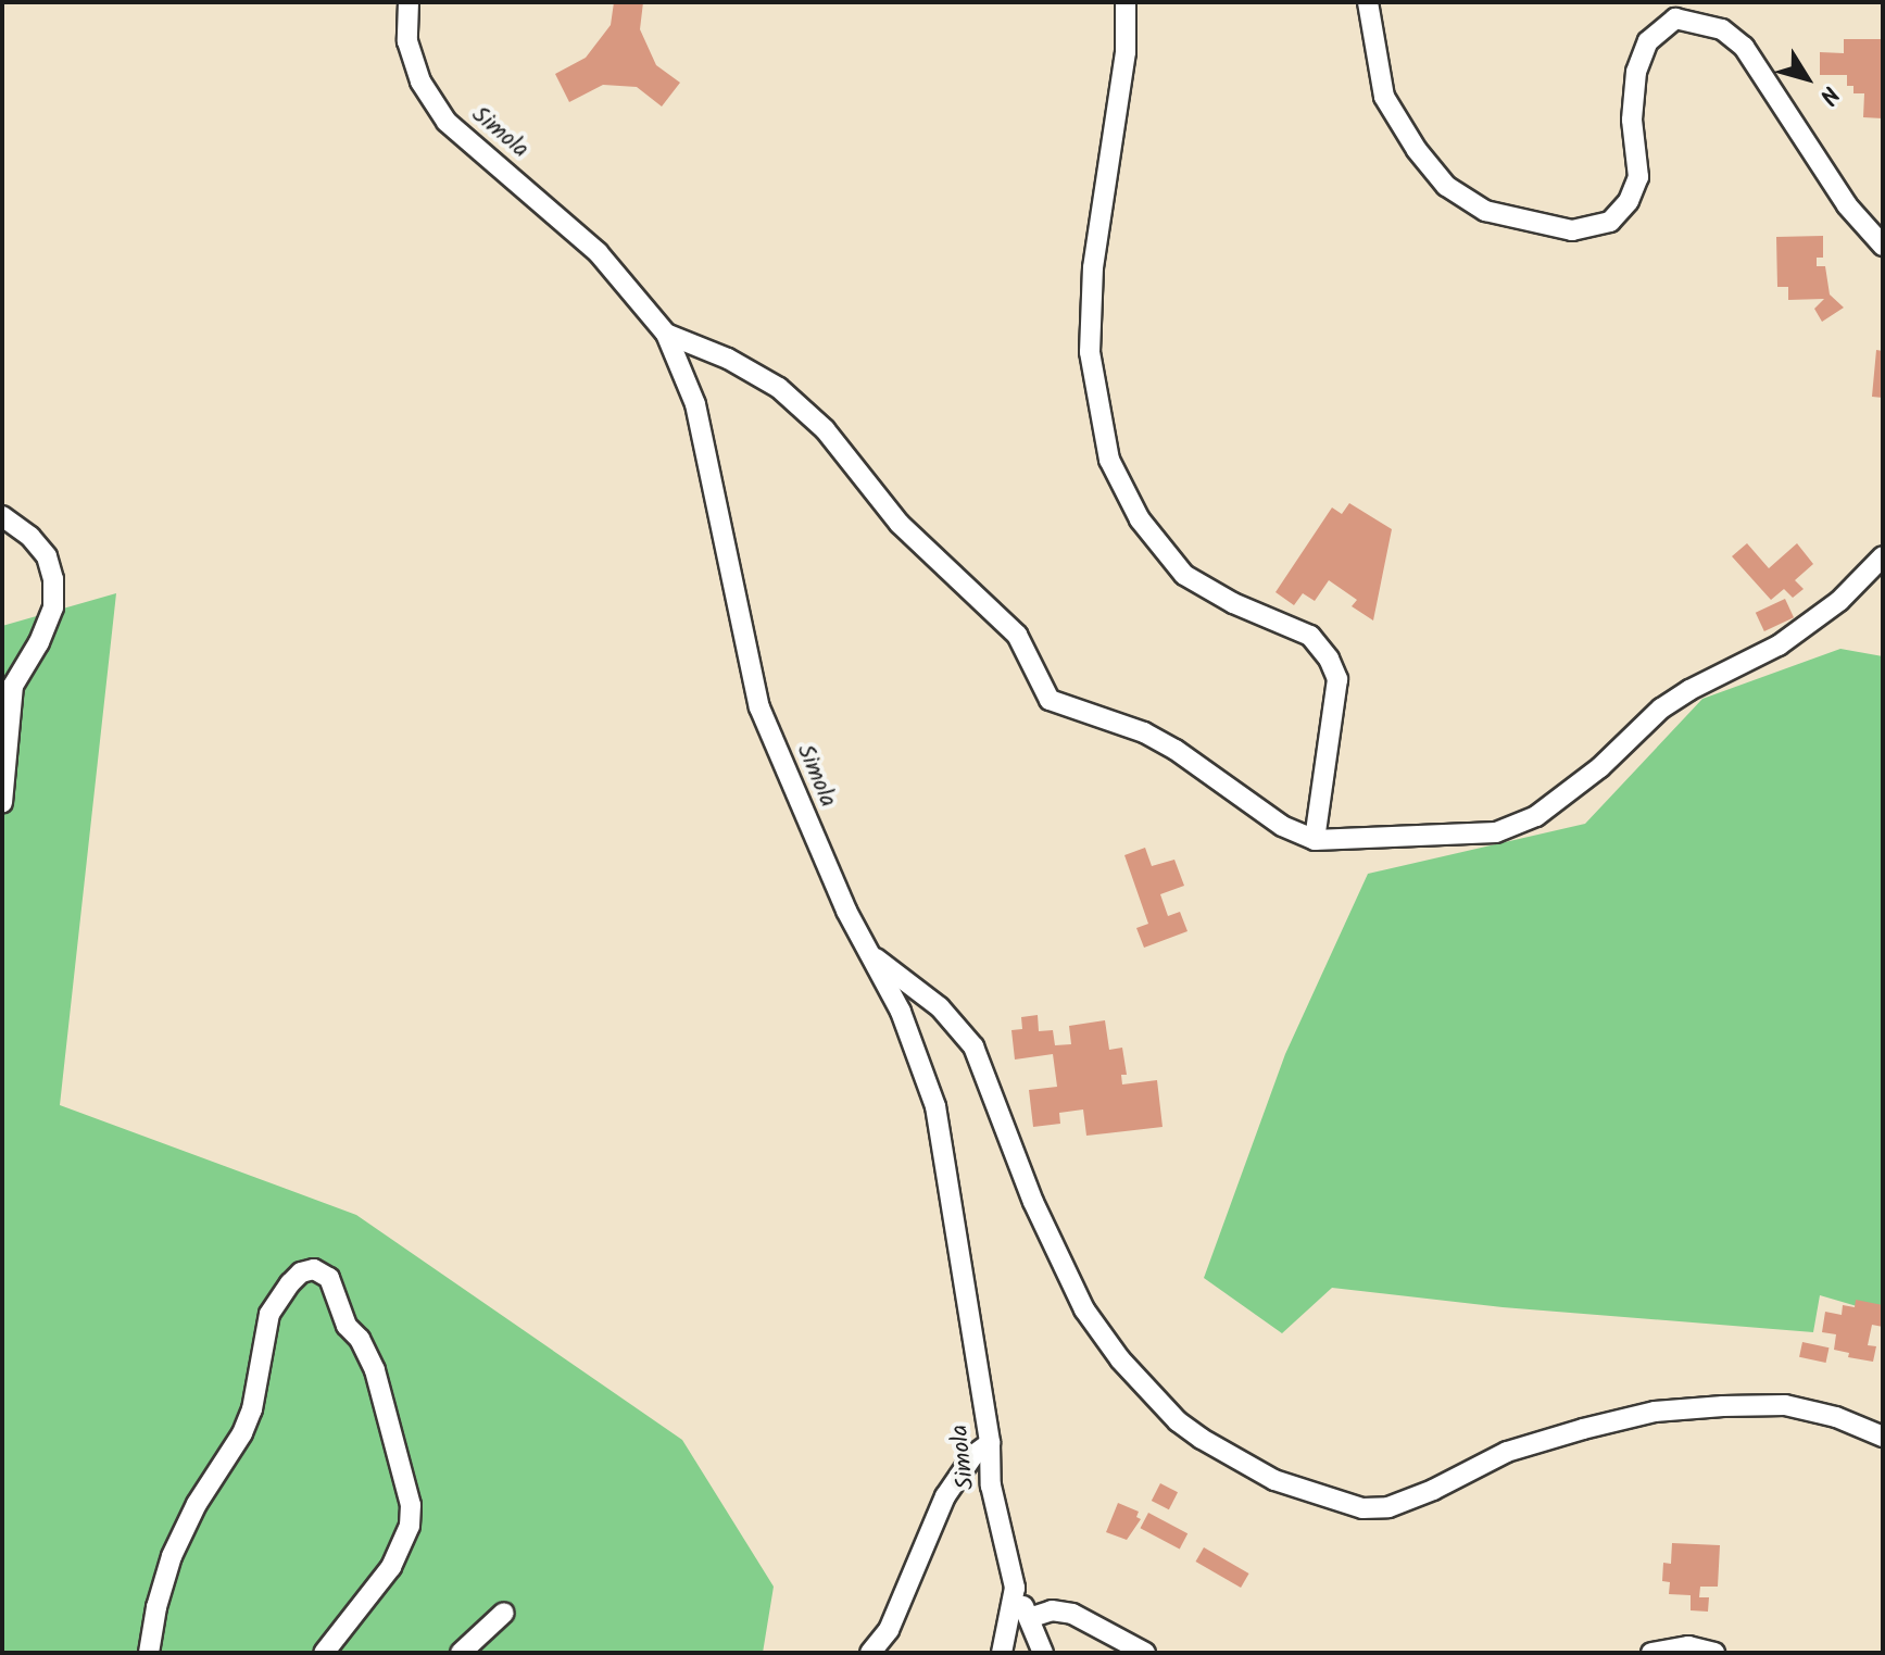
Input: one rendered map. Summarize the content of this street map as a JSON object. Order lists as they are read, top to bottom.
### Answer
{
  "streets": {
    "street": ["Simola"]
  },
  "north": "bottom right"
}
